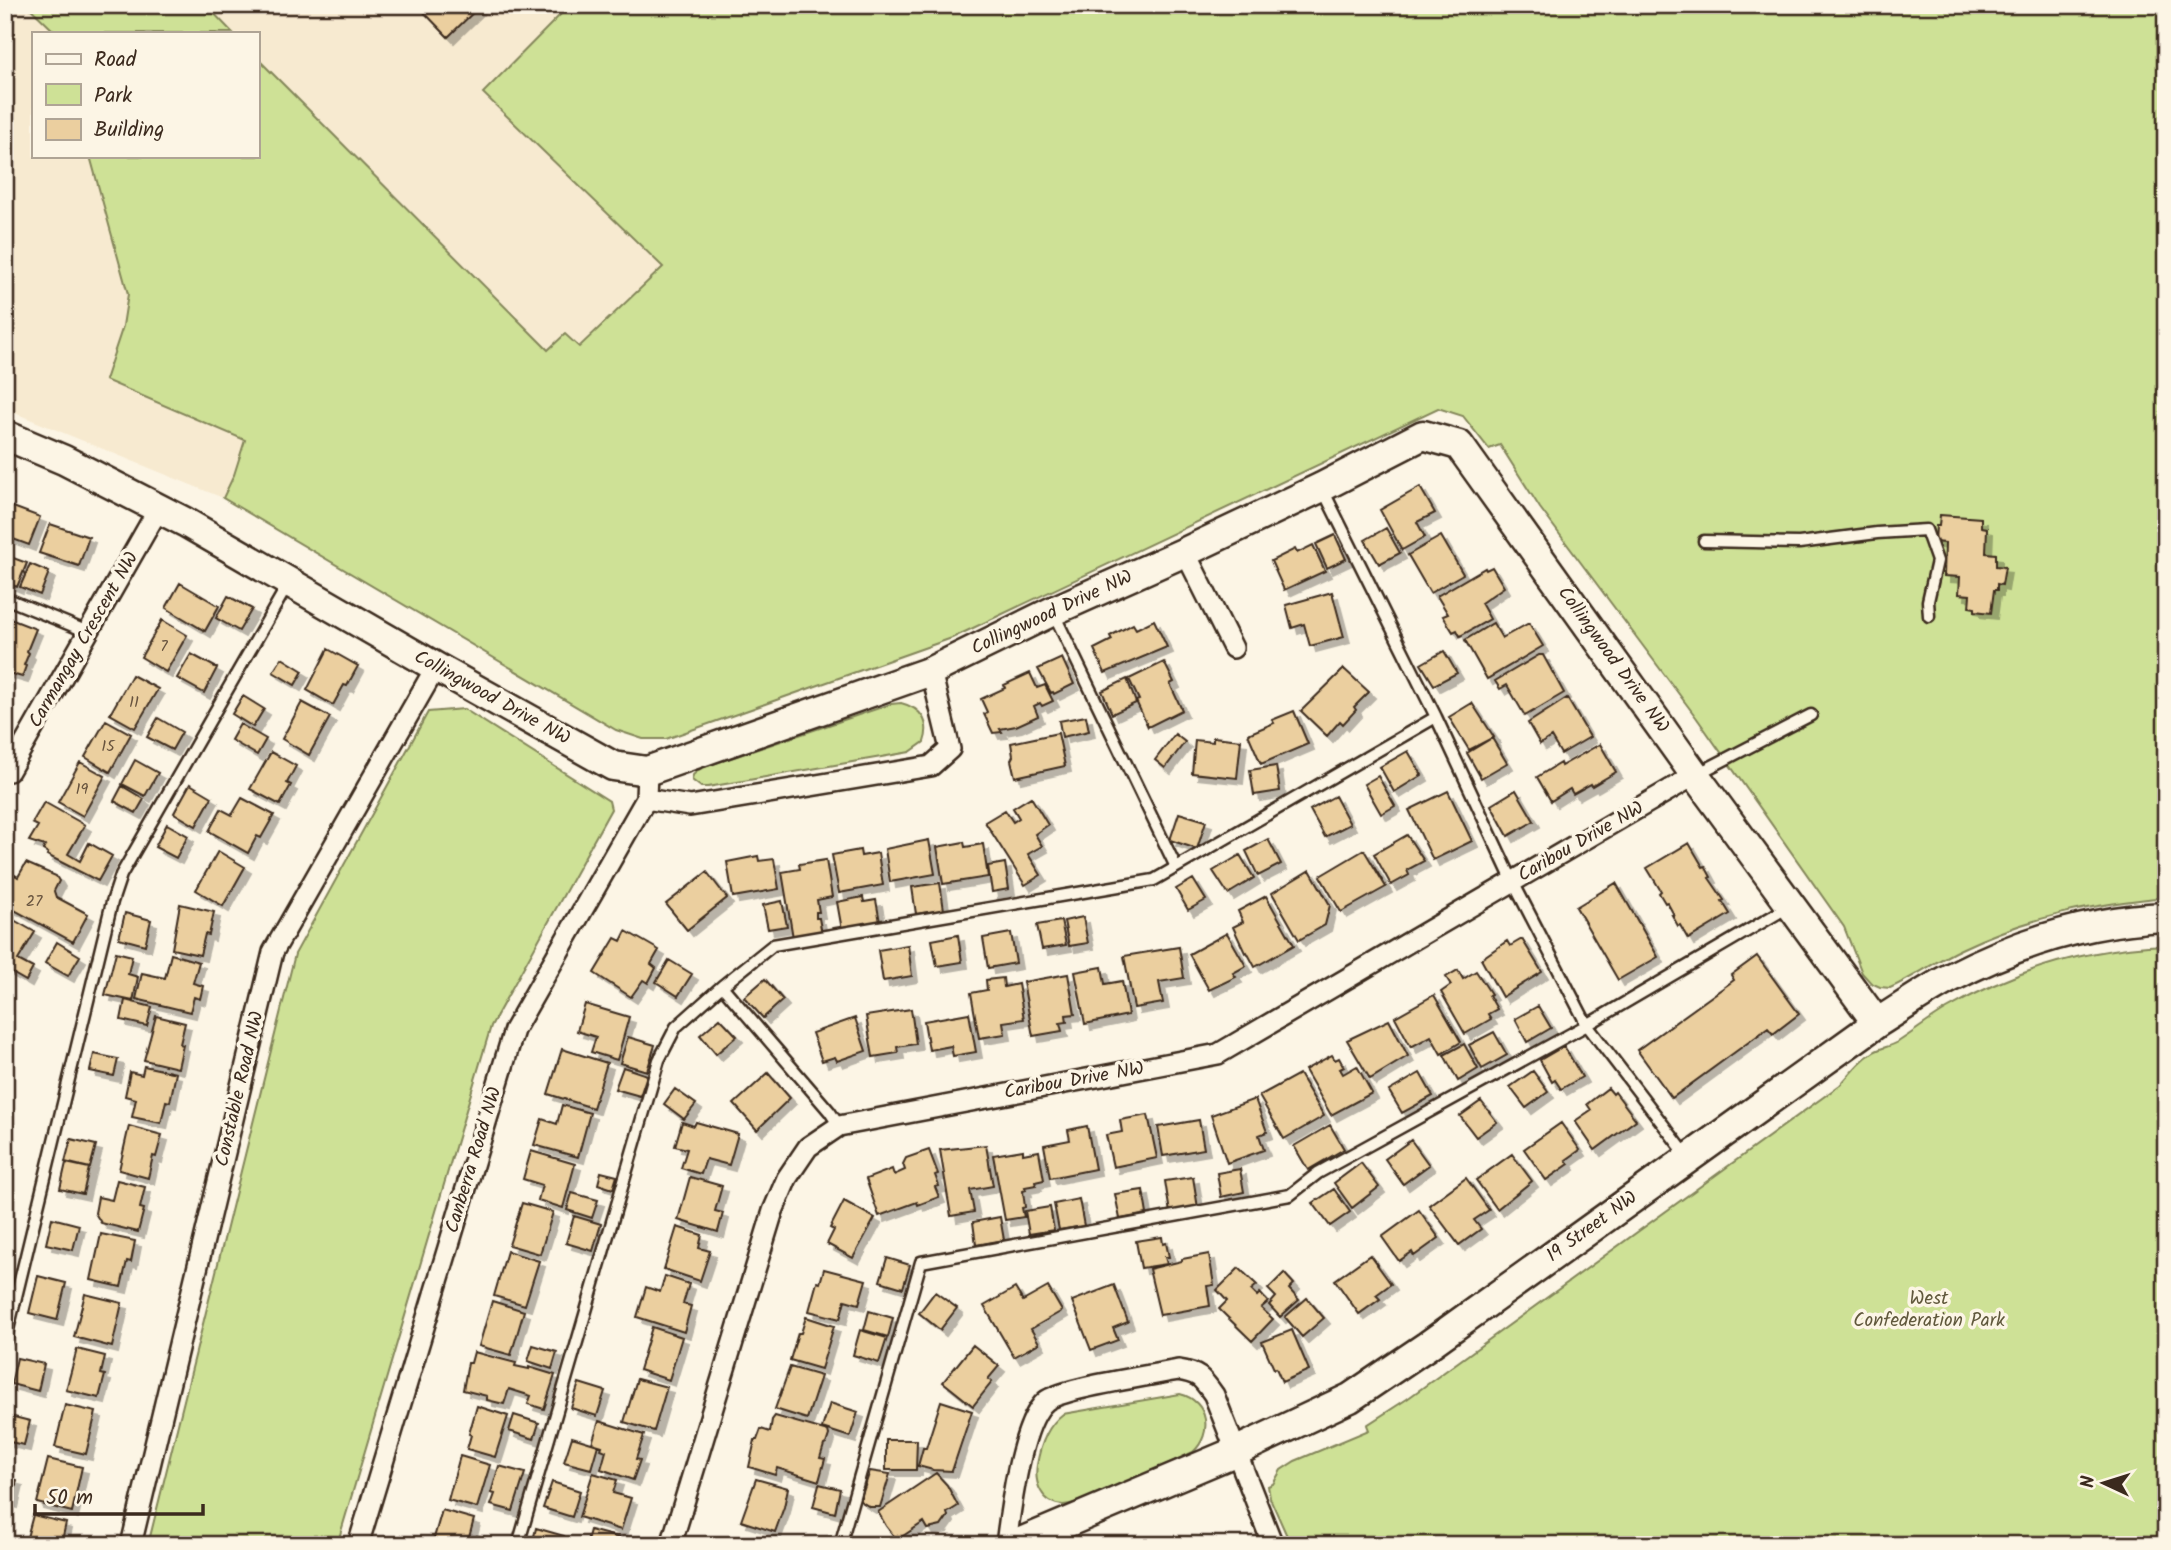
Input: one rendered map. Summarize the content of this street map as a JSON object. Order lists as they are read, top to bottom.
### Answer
{
  "streets": {
    "street": [
      "Collingwood Drive NW",
      "Carmangay Crescent NW",
      "Caribou Drive NW",
      "Constable Road NW",
      "Canberra Road NW",
      "19 Street NW"
    ]
  },
  "crossings": [
    ["Collingwood Drive NW", "Carmangay Crescent NW"],
    ["Collingwood Drive NW", "Caribou Drive NW"],
    ["Collingwood Drive NW", "Constable Road NW"],
    ["Collingwood Drive NW", "Canberra Road NW"],
    ["Collingwood Drive NW", "19 Street NW"]
  ],
  "parks": ["West Confederation Park"],
  "house_numbers": [
    "7",
    "11",
    "15",
    "19",
    "27"
  ],
  "legend": ["Road", "Park", "Building"],
  "scale_bar": "50 m",
  "north": "left"
}
